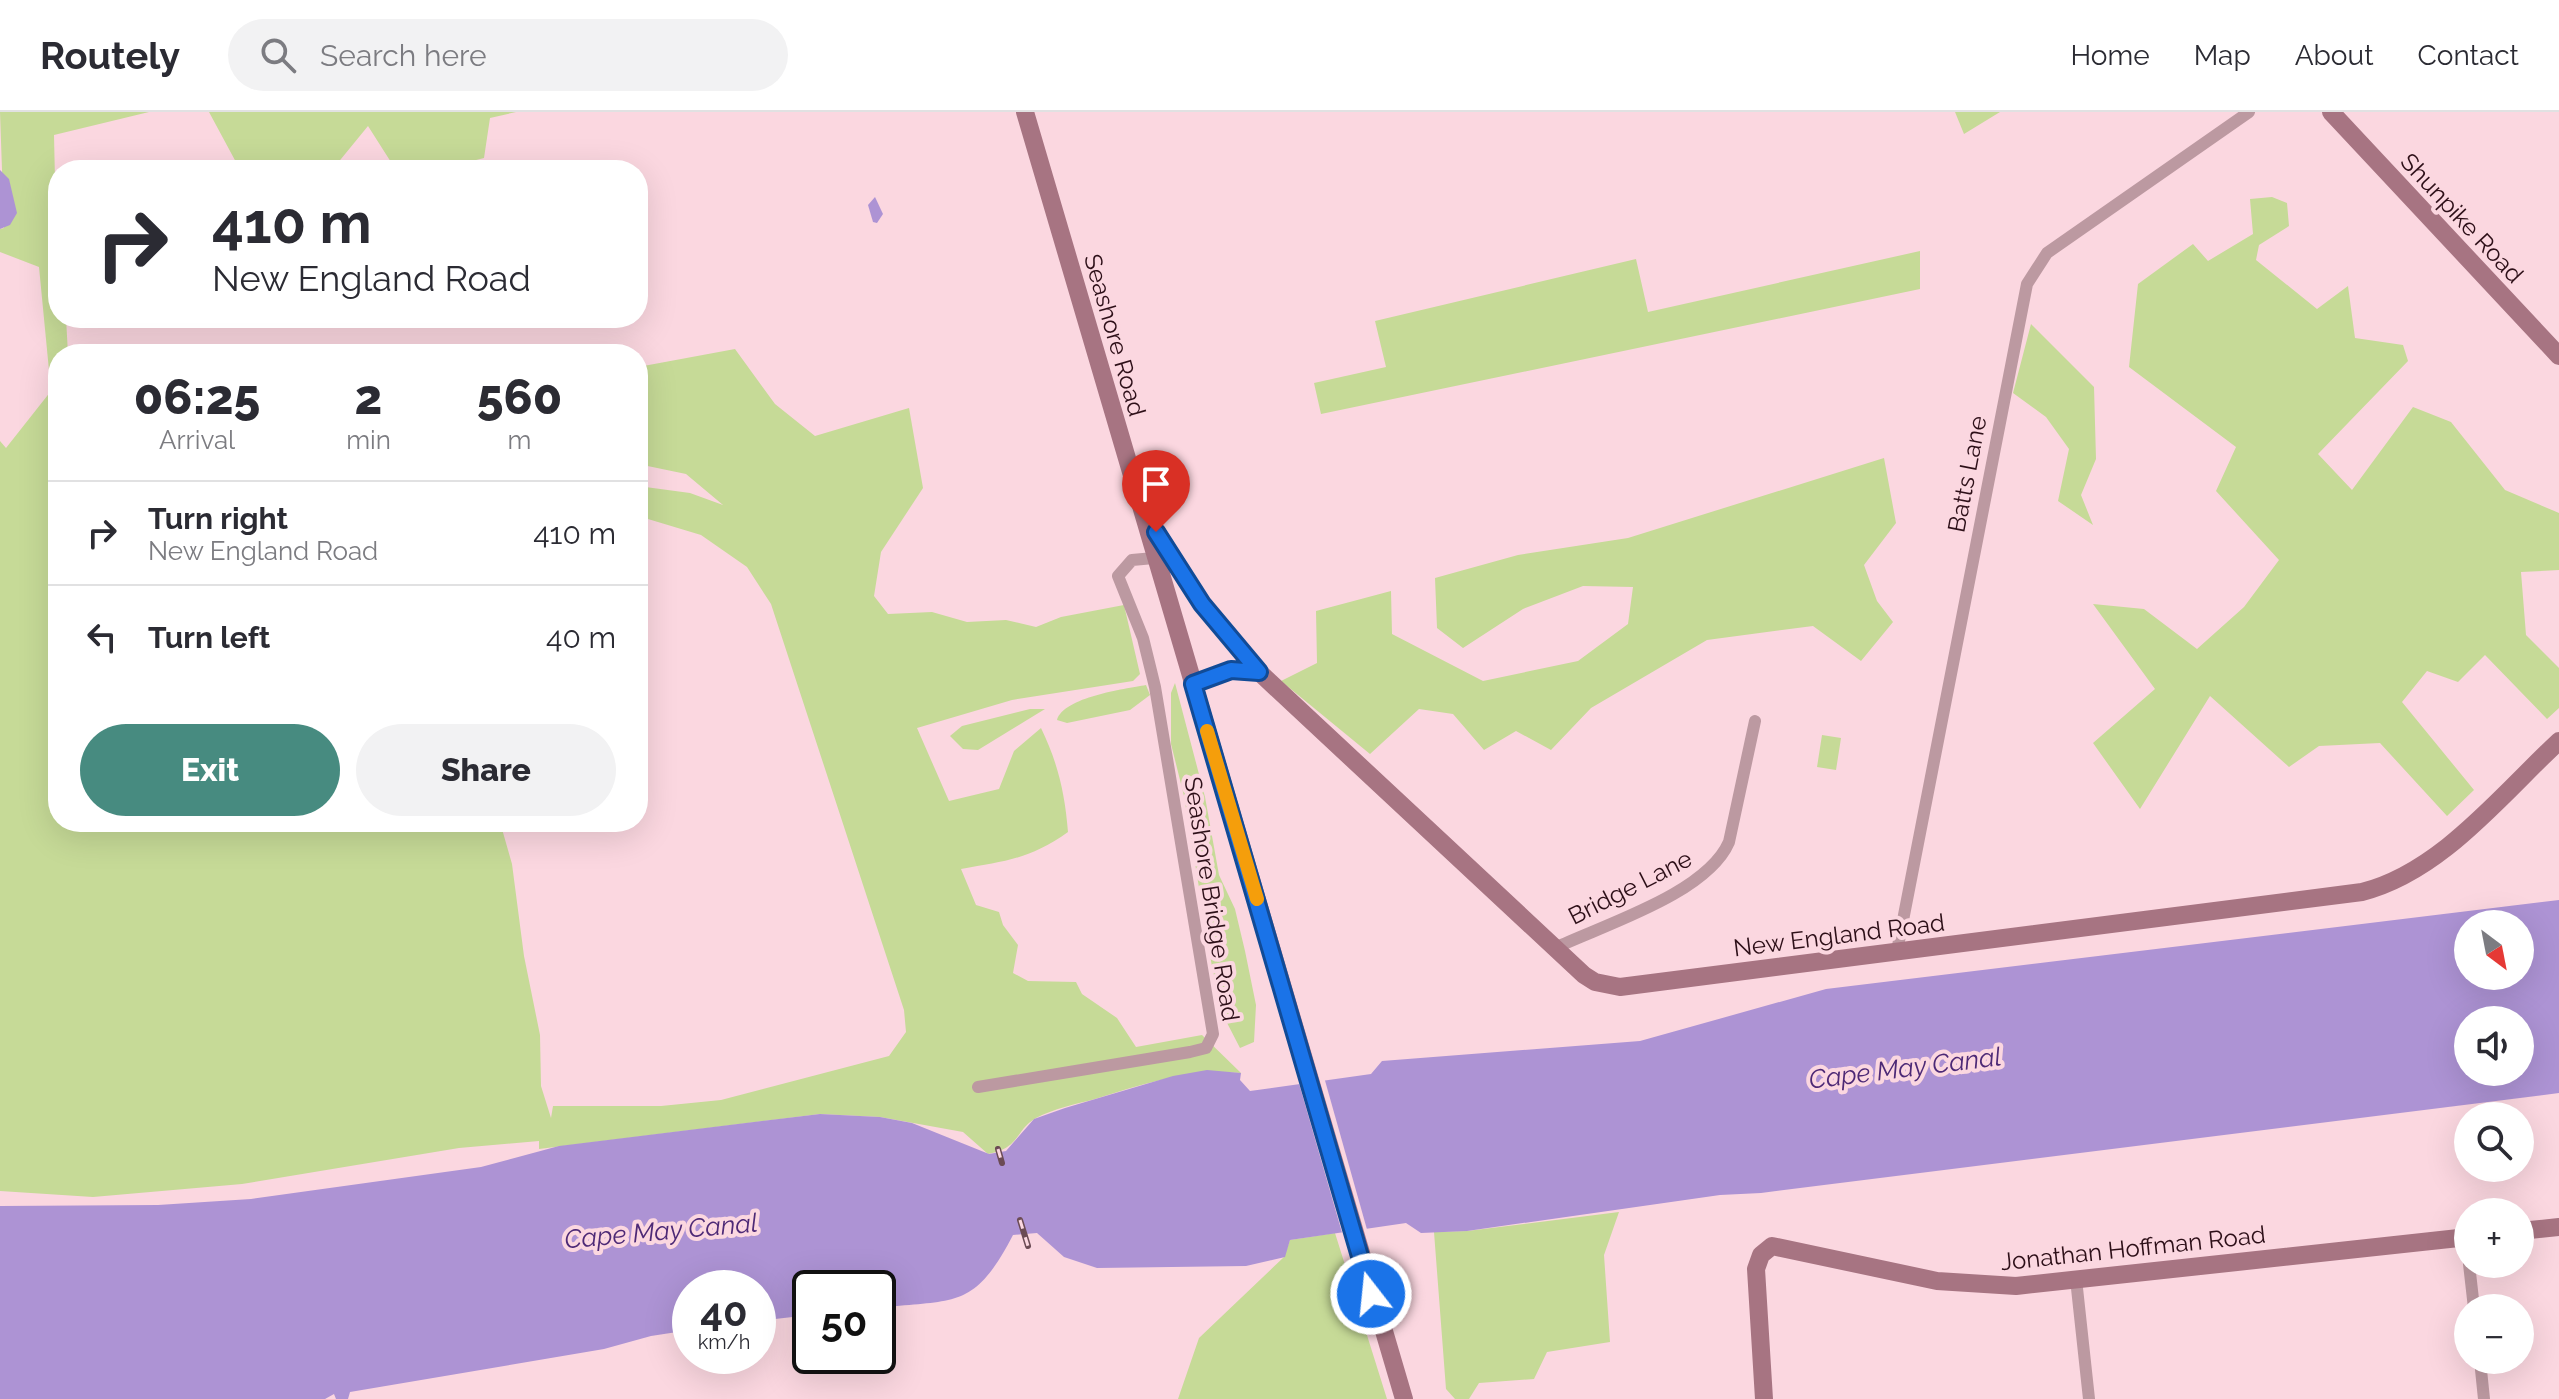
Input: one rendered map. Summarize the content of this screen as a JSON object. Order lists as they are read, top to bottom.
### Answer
{
  "streets": {
    "street": [
      "Shunpike Road",
      "Seashore Road",
      "Batts Lane",
      "Bridge Lane",
      "Seashore Bridge Road",
      "New England Road",
      "Jonathan Hoffman Road"
    ]
  },
  "crossings": [
    ["Seashore Road", "Seashore Bridge Road"],
    ["Seashore Road", "New England Road"],
    ["Batts Lane", "New England Road"],
    ["Bridge Lane", "New England Road"]
  ],
  "water": ["Cape May Canal"],
  "north": "bottom right",
  "page": {
    "header": "Routely",
    "search": "Search here",
    "nav": [
      "Home",
      "Map",
      "About",
      "Contact"
    ],
    "turn": ["410 m", "New England Road"],
    "eta": [
      "06:25",
      "Arrival",
      "2",
      "min",
      "560",
      "m"
    ],
    "list": [
      {
        "name": "Turn right",
        "note": "New England Road",
        "value": "410 m"
      },
      {
        "name": "Turn left",
        "value": "40 m"
      }
    ],
    "buttons": ["Exit", "Share"],
    "map_buttons": ["+", "−"],
    "speed": "40 km/h",
    "limit": "50"
  }
}
